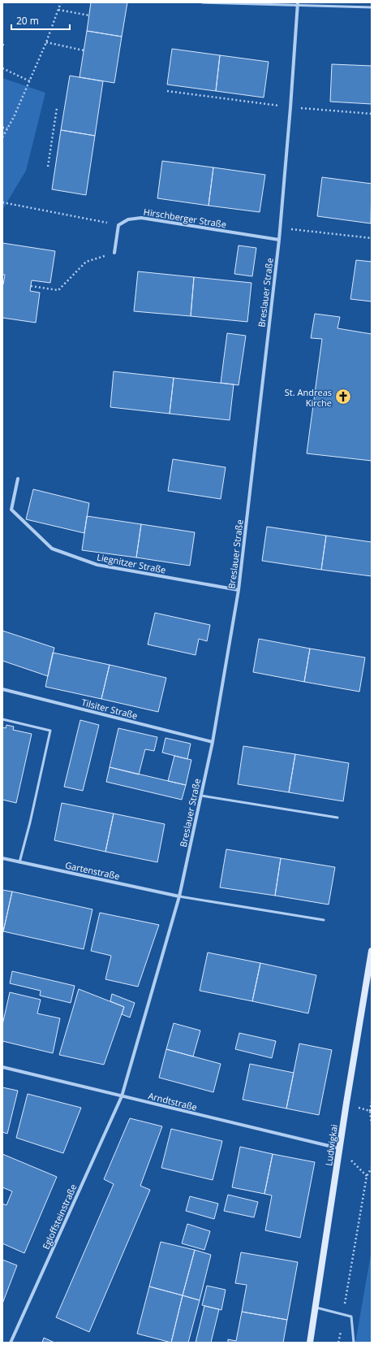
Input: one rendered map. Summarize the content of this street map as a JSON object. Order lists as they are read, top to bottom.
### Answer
{
  "streets": {
    "main road": ["Ludwigkai"],
    "street": [
      "Hirschberger Straße",
      "Breslauer Straße",
      "Liegnitzer Straße",
      "Tilsiter Straße",
      "Gartenstraße",
      "Arndtstraße",
      "Egloffsteinstraße"
    ]
  },
  "crossings": [
    ["Hirschberger Straße", "Breslauer Straße"],
    ["Breslauer Straße", "Liegnitzer Straße"],
    ["Breslauer Straße", "Tilsiter Straße"],
    ["Breslauer Straße", "Gartenstraße"],
    ["Breslauer Straße", "Arndtstraße"],
    ["Breslauer Straße", "Egloffsteinstraße"],
    ["Arndtstraße", "Ludwigkai"],
    ["Arndtstraße", "Egloffsteinstraße"]
  ],
  "places": {
    "church": ["St. Andreas Kirche"]
  },
  "scale_bar": "20 m"
}
